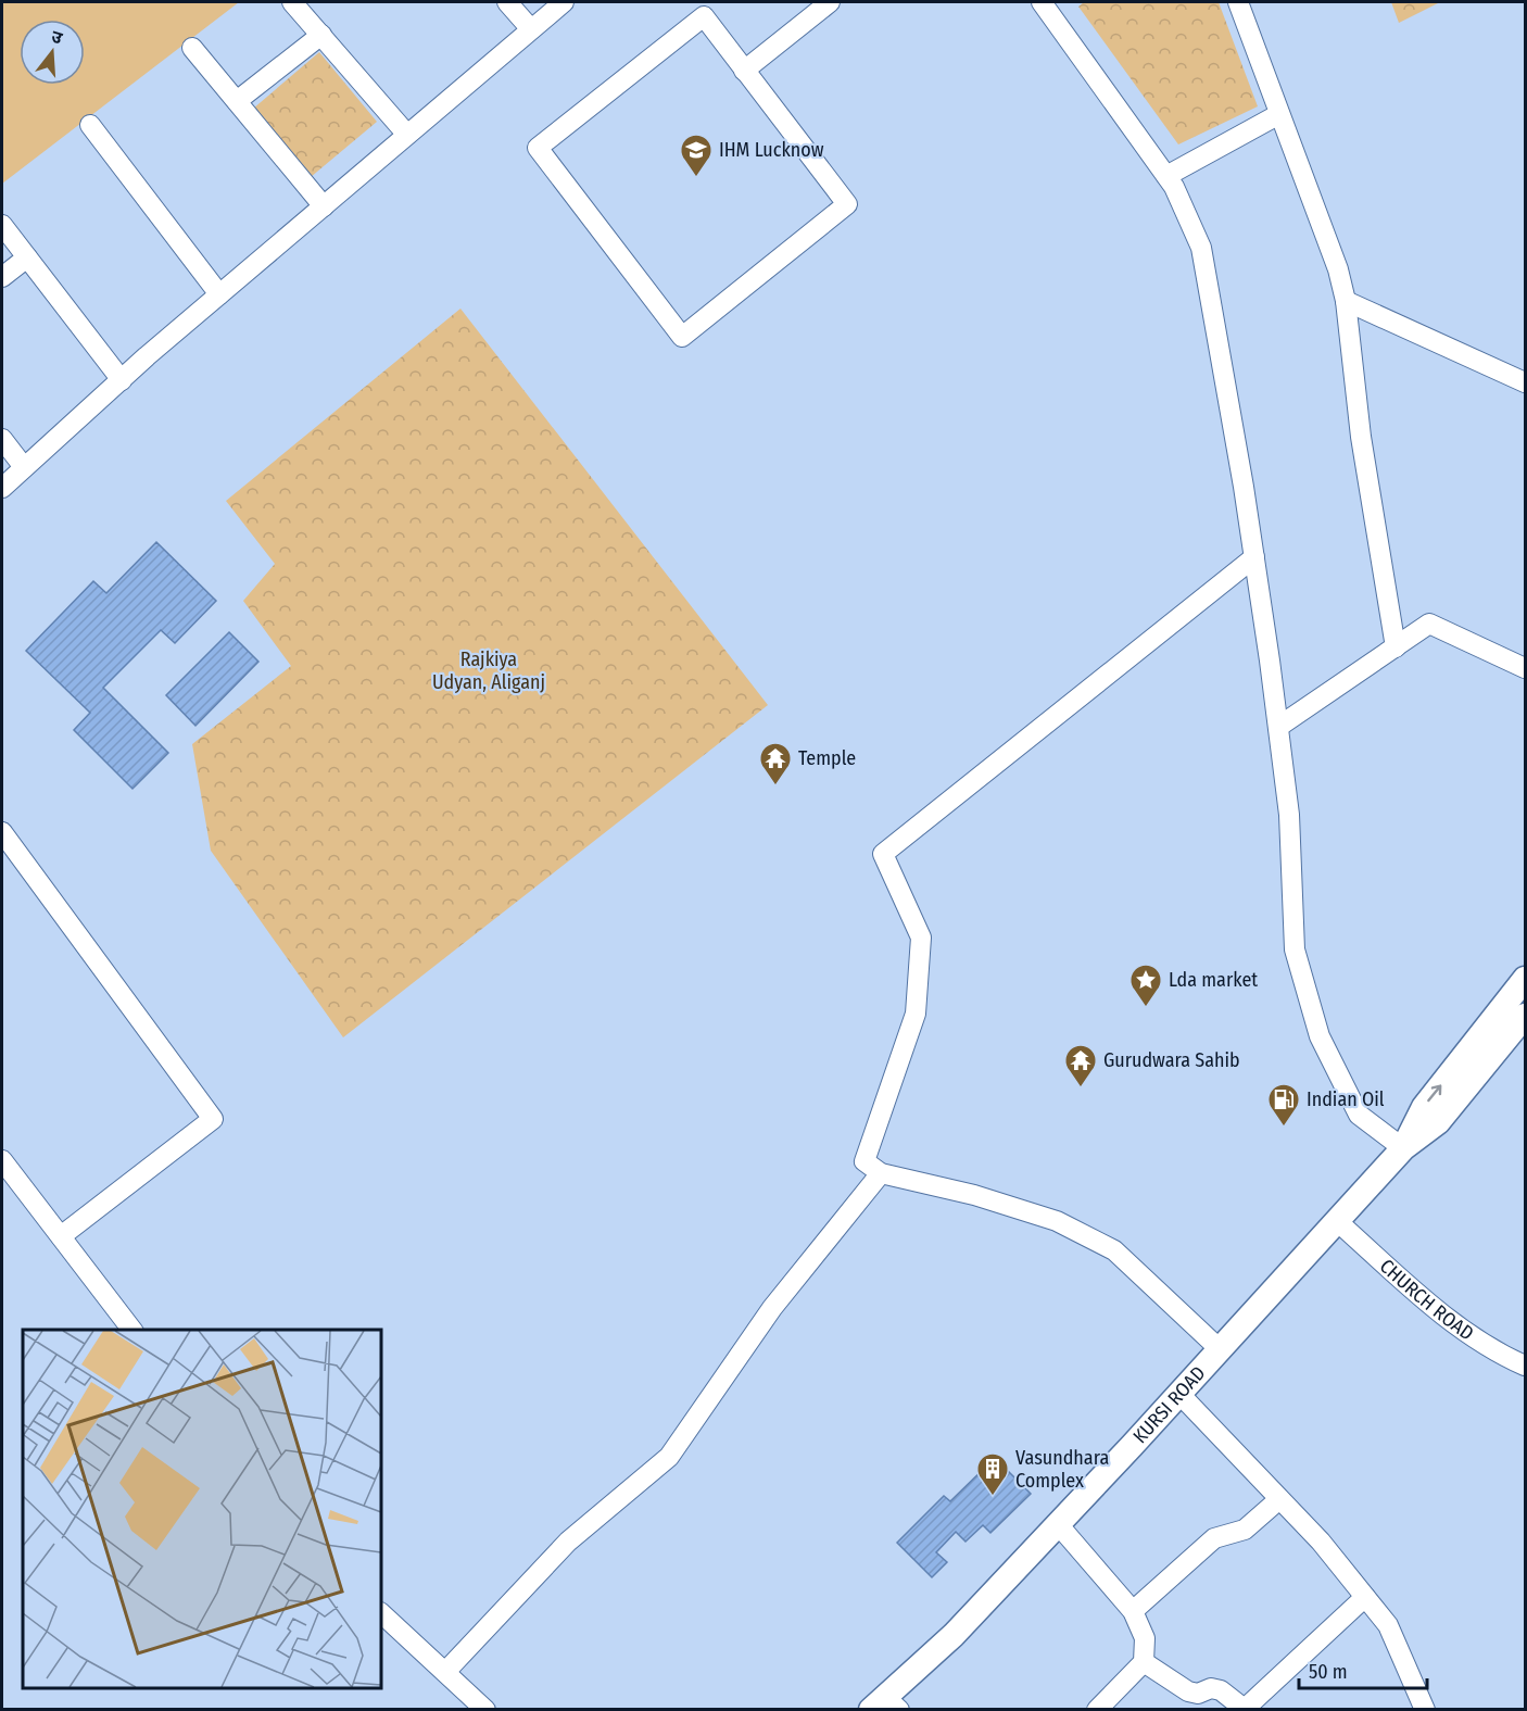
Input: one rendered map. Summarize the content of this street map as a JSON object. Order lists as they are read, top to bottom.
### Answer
{
  "streets": {
    "main road": ["KURSI ROAD"],
    "street": ["CHURCH ROAD"]
  },
  "crossings": [
    ["CHURCH ROAD", "KURSI ROAD"]
  ],
  "parks": ["Rajkiya Udyan, Aliganj"],
  "places": {
    "school or university": ["IHM Lucknow"],
    "temple": ["Temple", "Gurudwara Sahib"],
    "place": ["Lda market"],
    "fuel station": ["Indian Oil"],
    "building": ["Vasundhara Complex"]
  },
  "scale_bar": "50 m",
  "north": "top"
}
